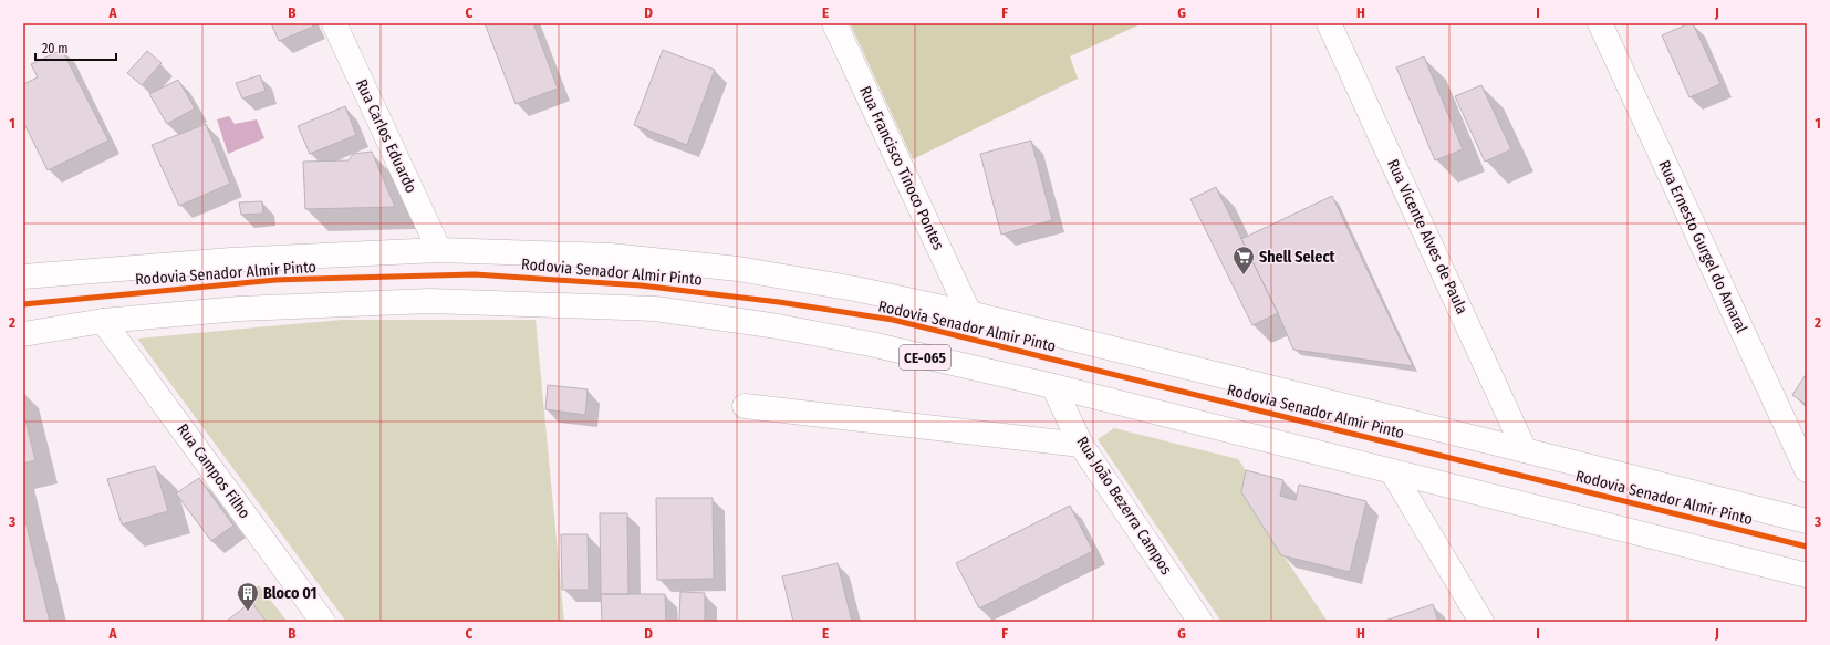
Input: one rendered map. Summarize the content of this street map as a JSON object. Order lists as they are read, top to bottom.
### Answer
{
  "streets": {
    "main road": [
      "Rua Carlos Eduardo",
      "Rua Francisco Tinoco Pontes",
      "Rua Vicente Alves de Paula",
      "Rua Ernesto Gurgel do Amaral",
      "Rodovia Senador Almir Pinto",
      "CE-065",
      "Rua Campos Filho",
      "Rua João Bezerra Campos"
    ]
  },
  "crossings": [
    ["Rua Carlos Eduardo", "Rodovia Senador Almir Pinto"],
    ["Rua Francisco Tinoco Pontes", "Rodovia Senador Almir Pinto"],
    ["Rua Vicente Alves de Paula", "Rodovia Senador Almir Pinto"],
    ["CE-065", "Rua Campos Filho"],
    ["CE-065", "Rua João Bezerra Campos"]
  ],
  "places": {
    "supermarket": ["Shell Select"],
    "building": ["Bloco 01"]
  },
  "scale_bar": "20 m",
  "grid": {
    "columns": [
      "A",
      "B",
      "C",
      "D",
      "E",
      "F",
      "G",
      "H",
      "I",
      "J"
    ],
    "rows": ["1", "2", "3"]
  }
}
